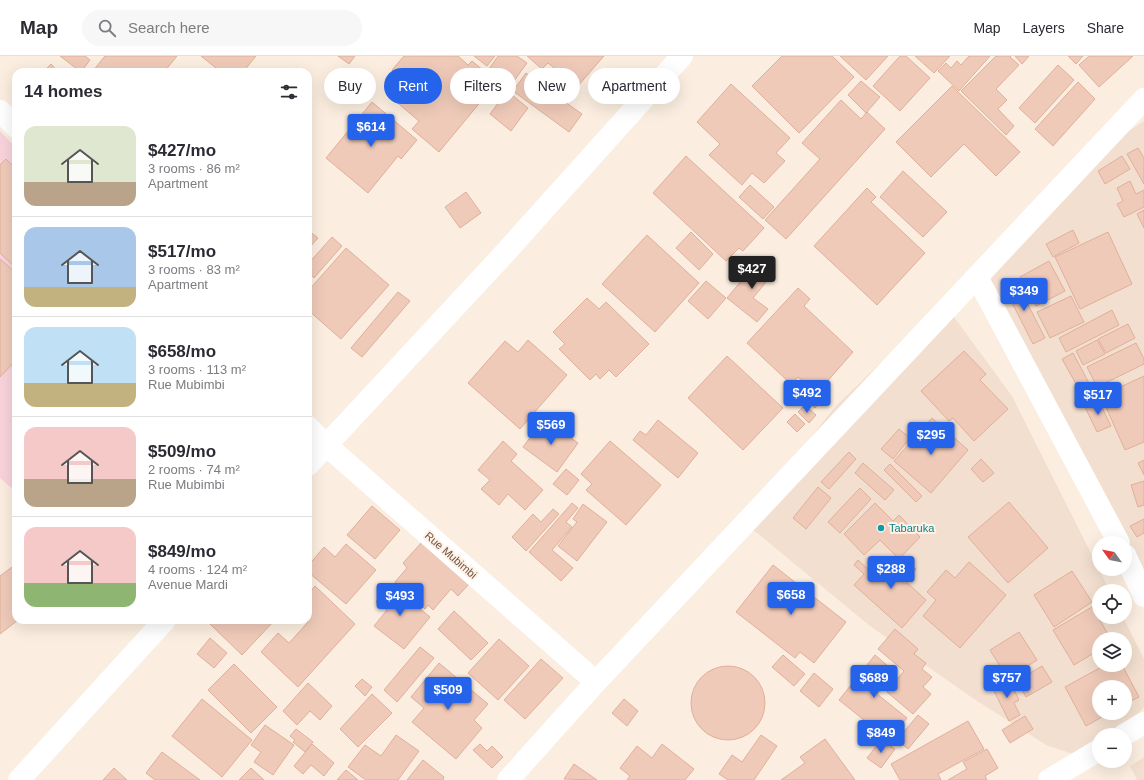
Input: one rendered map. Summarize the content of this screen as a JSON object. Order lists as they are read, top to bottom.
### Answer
{
  "streets": {
    "street": ["Rue Mubimbi"]
  },
  "places": ["Tabaruka"],
  "north": "top left",
  "page": {
    "header": "Map",
    "search": "Search here",
    "nav": ["Map", "Layers", "Share"],
    "chip": [
      "Buy",
      "Rent",
      "Filters",
      "New",
      "Apartment"
    ],
    "heading": "14 homes",
    "price": [
      "$614",
      "$427",
      "$349",
      "$492",
      "$517",
      "$569",
      "$295",
      "$288",
      "$658",
      "$493",
      "$689",
      "$757",
      "$509",
      "$849"
    ],
    "list": [
      {
        "name": "$427/mo",
        "note": "3 rooms · 86 m² · Apartment"
      },
      {
        "name": "$517/mo",
        "note": "3 rooms · 83 m² · Apartment"
      },
      {
        "name": "$658/mo",
        "note": "3 rooms · 113 m² · Rue Mubimbi"
      },
      {
        "name": "$509/mo",
        "note": "2 rooms · 74 m² · Rue Mubimbi"
      },
      {
        "name": "$849/mo",
        "note": "4 rooms · 124 m² · Avenue Mardi"
      }
    ],
    "map_buttons": ["+", "−"]
  }
}
